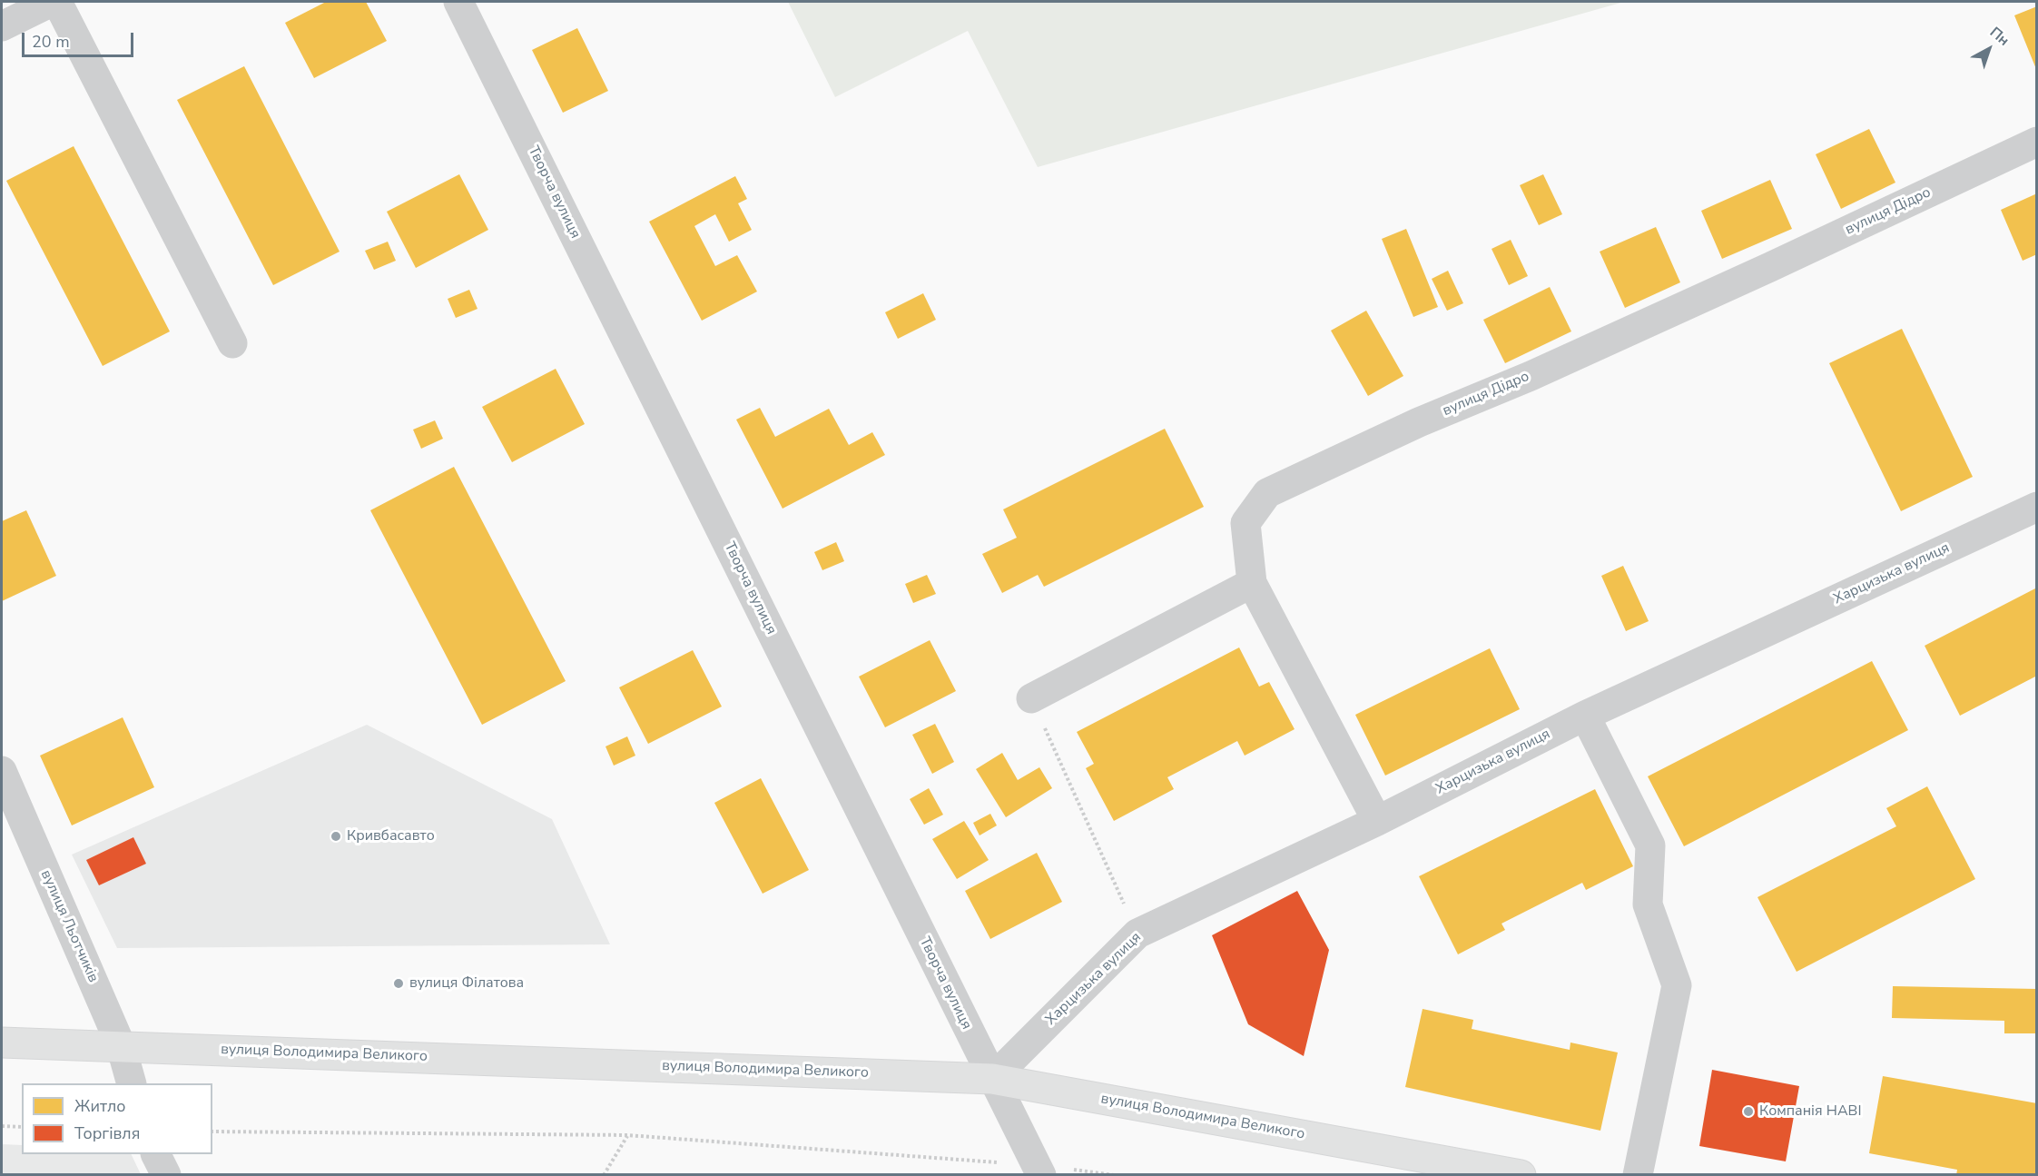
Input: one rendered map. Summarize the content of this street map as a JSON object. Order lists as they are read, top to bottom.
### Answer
{
  "streets": {
    "main road": ["вулиця Володимира Великого"],
    "street": [
      "Творча вулиця",
      "вулиця Дідро",
      "Харцизька вулиця",
      "вулиця Льотчиків"
    ]
  },
  "crossings": [
    ["Творча вулиця", "Харцизька вулиця"],
    ["Творча вулиця", "вулиця Володимира Великого"],
    ["вулиця Дідро", "Харцизька вулиця"],
    ["Харцизька вулиця", "вулиця Володимира Великого"],
    ["вулиця Льотчиків", "вулиця Володимира Великого"]
  ],
  "places": ["Кривбасавто", "вулиця Філатова", "Компанія НАВІ"],
  "legend": ["Житло", "Торгівля"],
  "scale_bar": "20 m",
  "north": "top right"
}
